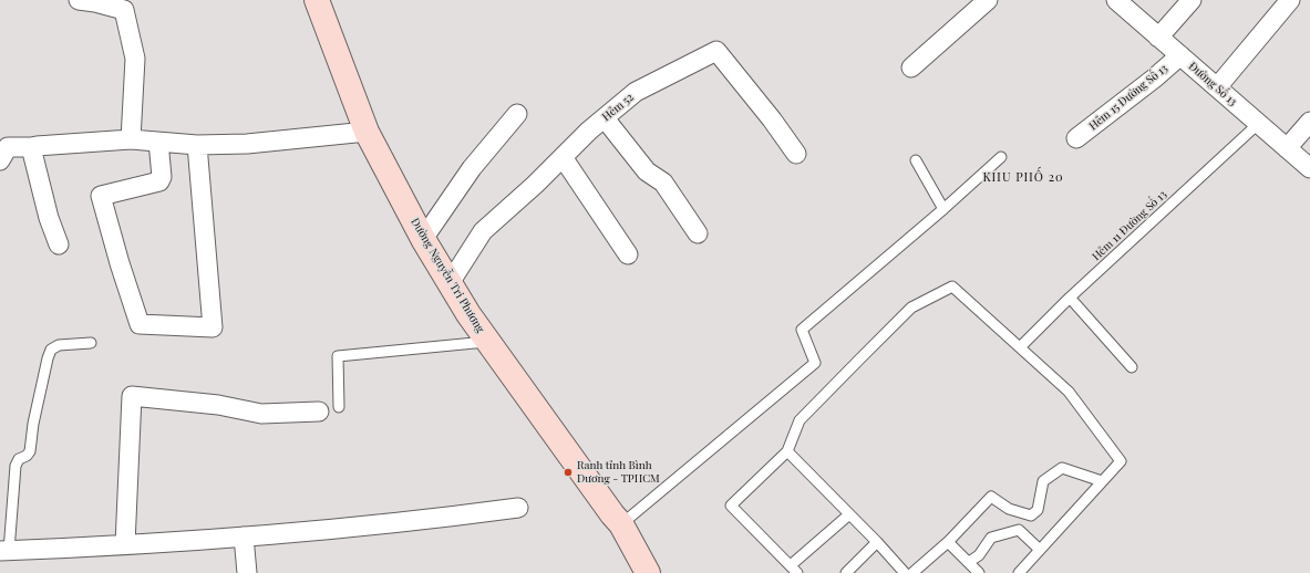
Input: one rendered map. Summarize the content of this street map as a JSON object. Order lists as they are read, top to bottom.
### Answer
{
  "streets": {
    "main road": ["Đường Nguyễn Tri Phương"],
    "street": ["Đường Số 13", "Hẻm 15 Đường Số 13", "Hẻm 52"],
    "lane": ["Hẻm 11 Đường Số 13"]
  },
  "crossings": [
    ["Đường Số 13", "Hẻm 15 Đường Số 13"],
    ["Đường Số 13", "Hẻm 11 Đường Số 13"],
    ["Hẻm 52", "Đường Nguyễn Tri Phương"]
  ],
  "districts": ["KHU PHỐ 20"],
  "places": ["Ranh tỉnh Bình Dương - TPHCM"]
}
